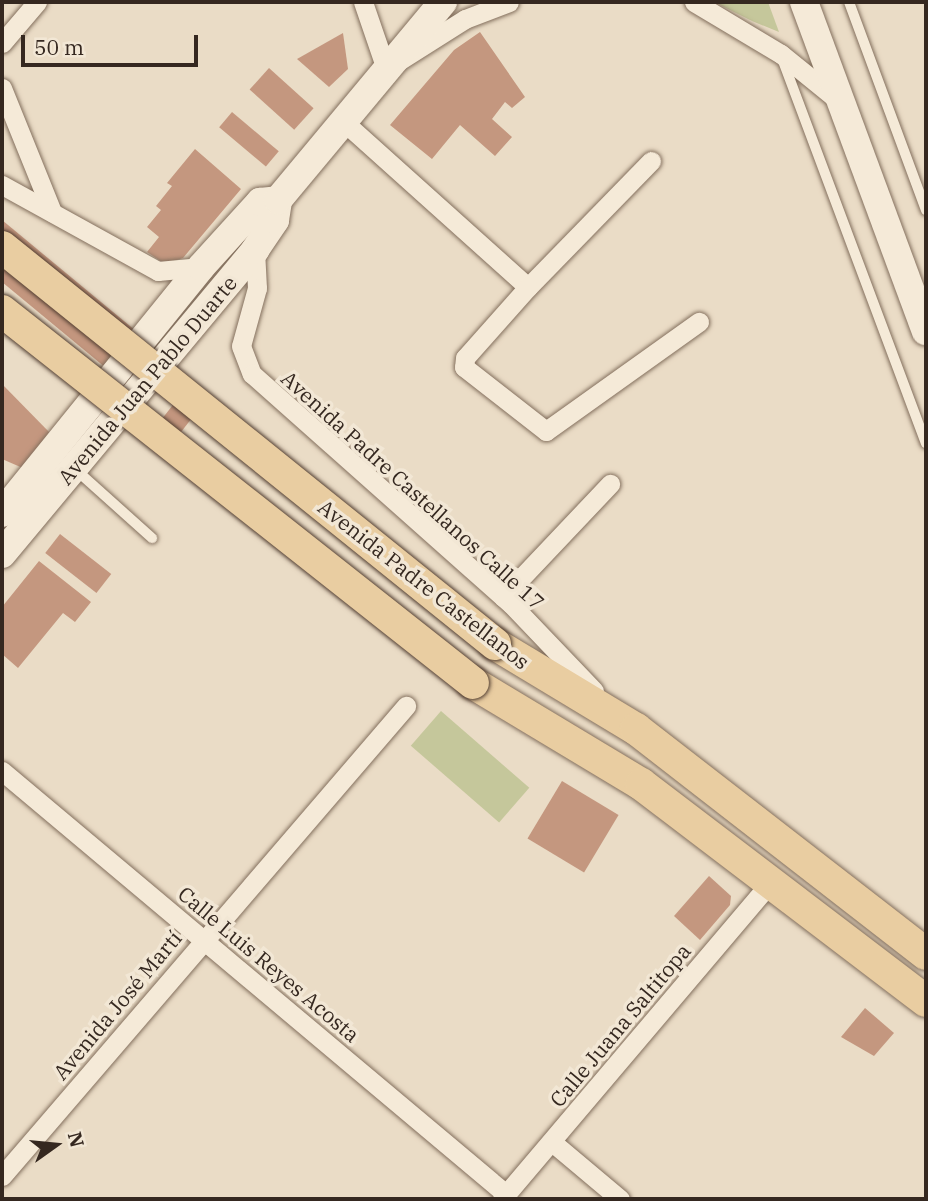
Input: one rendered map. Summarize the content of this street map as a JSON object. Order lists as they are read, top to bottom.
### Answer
{
  "streets": {
    "main road": ["Avenida Juan Pablo Duarte", "Avenida Padre Castellanos"],
    "street": [
      "Avenida Padre Castellanos Calle 17",
      "Calle Luis Reyes Acosta",
      "Avenida José Martí",
      "Calle Juana Saltitopa"
    ]
  },
  "crossings": [
    ["Avenida Juan Pablo Duarte", "Avenida Padre Castellanos Calle 17"],
    ["Avenida Padre Castellanos Calle 17", "Avenida Padre Castellanos"],
    ["Calle Luis Reyes Acosta", "Avenida José Martí"],
    ["Calle Luis Reyes Acosta", "Calle Juana Saltitopa"]
  ],
  "scale_bar": "50 m",
  "north": "right"
}
